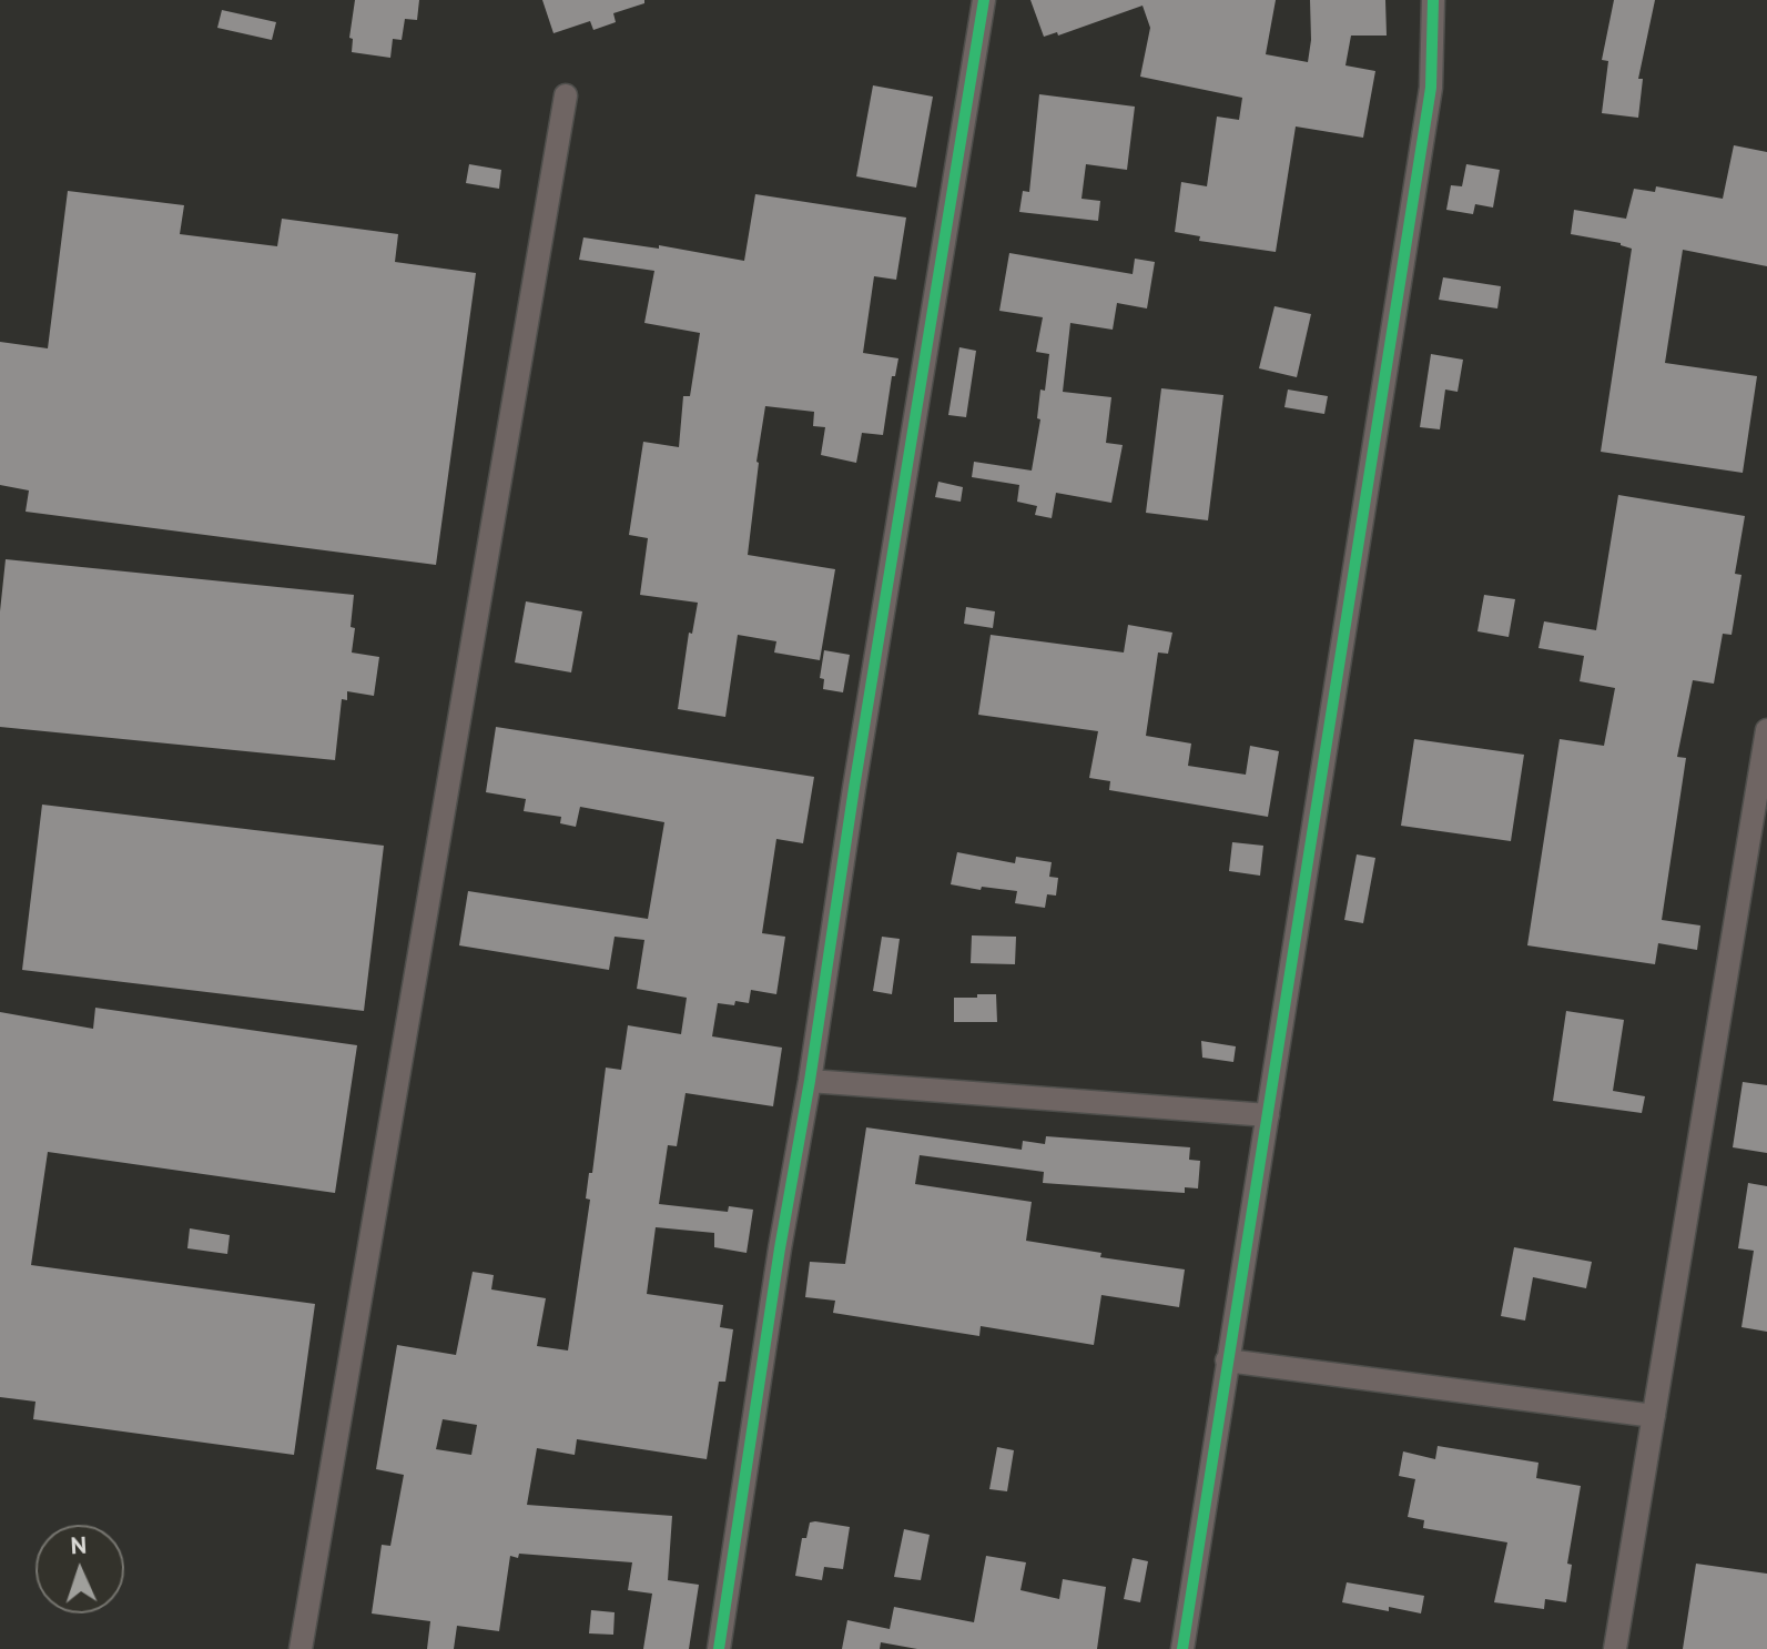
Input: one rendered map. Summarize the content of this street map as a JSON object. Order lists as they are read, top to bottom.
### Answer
{
  "north": "top"
}
